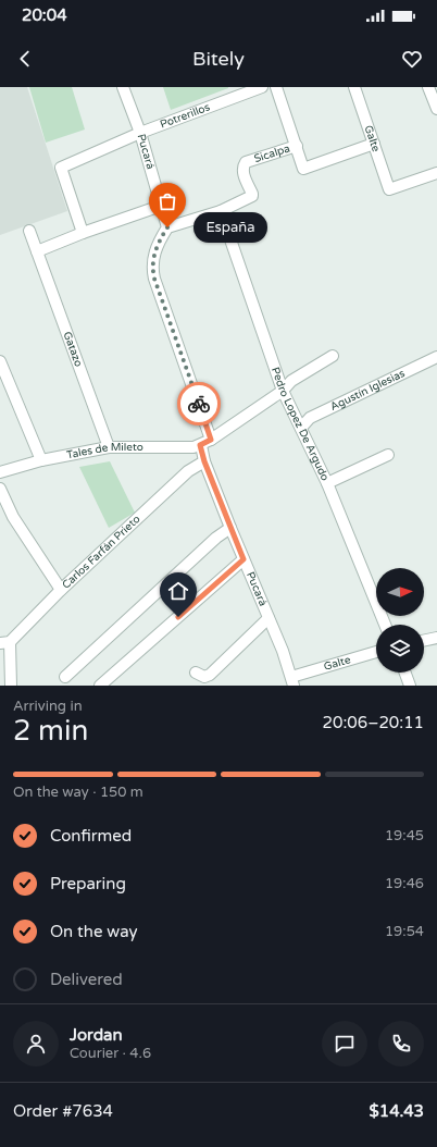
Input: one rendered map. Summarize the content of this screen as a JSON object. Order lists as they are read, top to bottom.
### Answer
{
  "streets": {
    "street": [
      "Potrerillos",
      "Galte",
      "Pucará",
      "Sicalpa",
      "Gatazo",
      "Agustín Iglesias",
      "Pedro Lopez De Argudo",
      "Tales de Mileto",
      "Carlos Farfán Prieto"
    ]
  },
  "crossings": [
    ["Potrerillos", "Pucará"],
    ["Galte", "Pucará"],
    ["Pucará", "Sicalpa"],
    ["Pucará", "Tales de Mileto"],
    ["Pucará", "Carlos Farfán Prieto"],
    ["Sicalpa", "Pedro Lopez De Argudo"],
    ["Gatazo", "Tales de Mileto"],
    ["Agustín Iglesias", "Pedro Lopez De Argudo"],
    ["Pedro Lopez De Argudo", "Tales de Mileto"]
  ],
  "places": ["España"],
  "north": "right",
  "page": {
    "status": "20:04",
    "header": "Bitely",
    "bubble": "España",
    "heading": ["2 min", "Arriving in", "20:06–20:11"],
    "panel": [
      "Jordan",
      "Courier · 4.6",
      "Order #7634",
      "$14.43"
    ],
    "bar": "On the way · 150 m",
    "list": [
      ["Confirmed", "19:45"],
      ["Preparing", "19:46"],
      ["On the way", "19:54"],
      "Delivered"
    ]
  }
}
